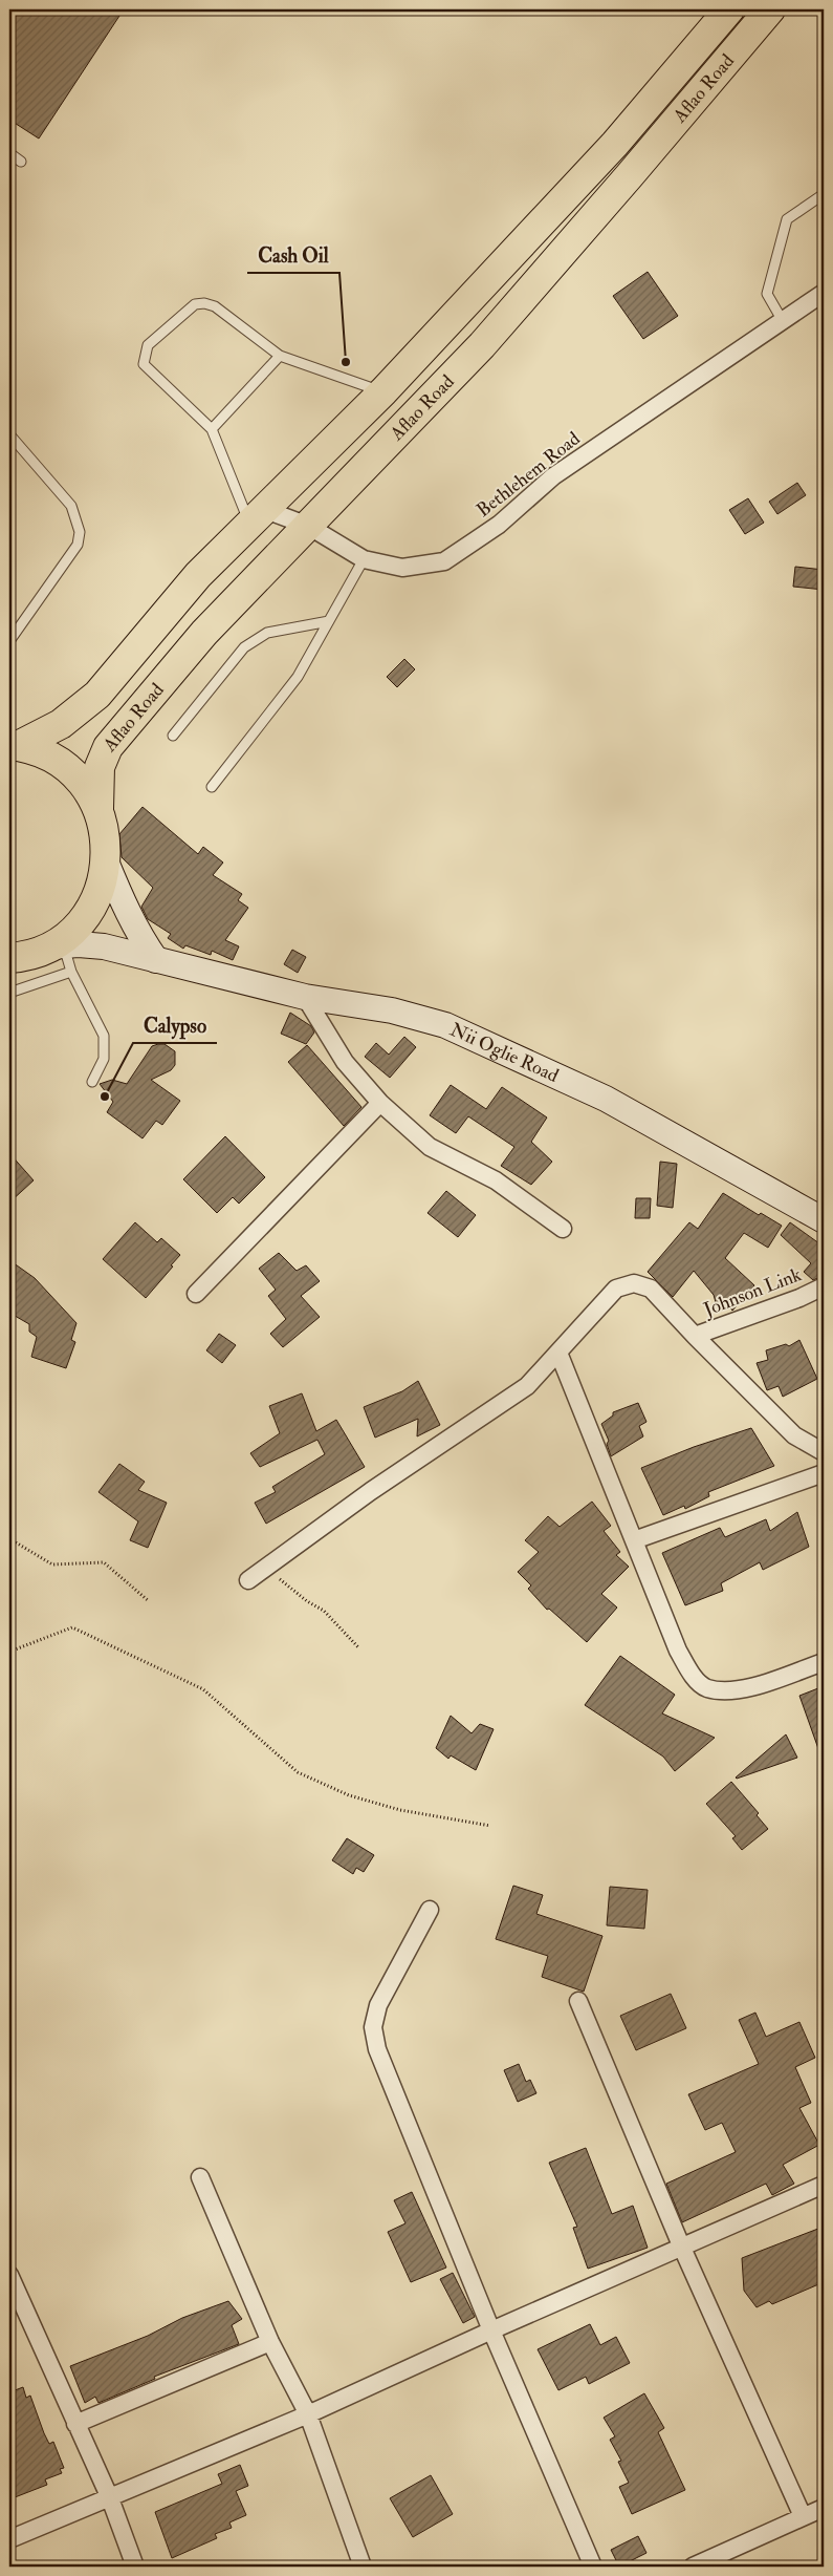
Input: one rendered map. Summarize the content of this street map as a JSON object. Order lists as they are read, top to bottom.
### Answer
{
  "streets": {
    "highway": ["Aflao Road"],
    "street": ["Bethlehem Road", "Nii Oglie Road", "Johnson Link"]
  },
  "crossings": [
    ["Aflao Road", "Bethlehem Road"]
  ],
  "places": ["Cash Oil", "Calypso"]
}
